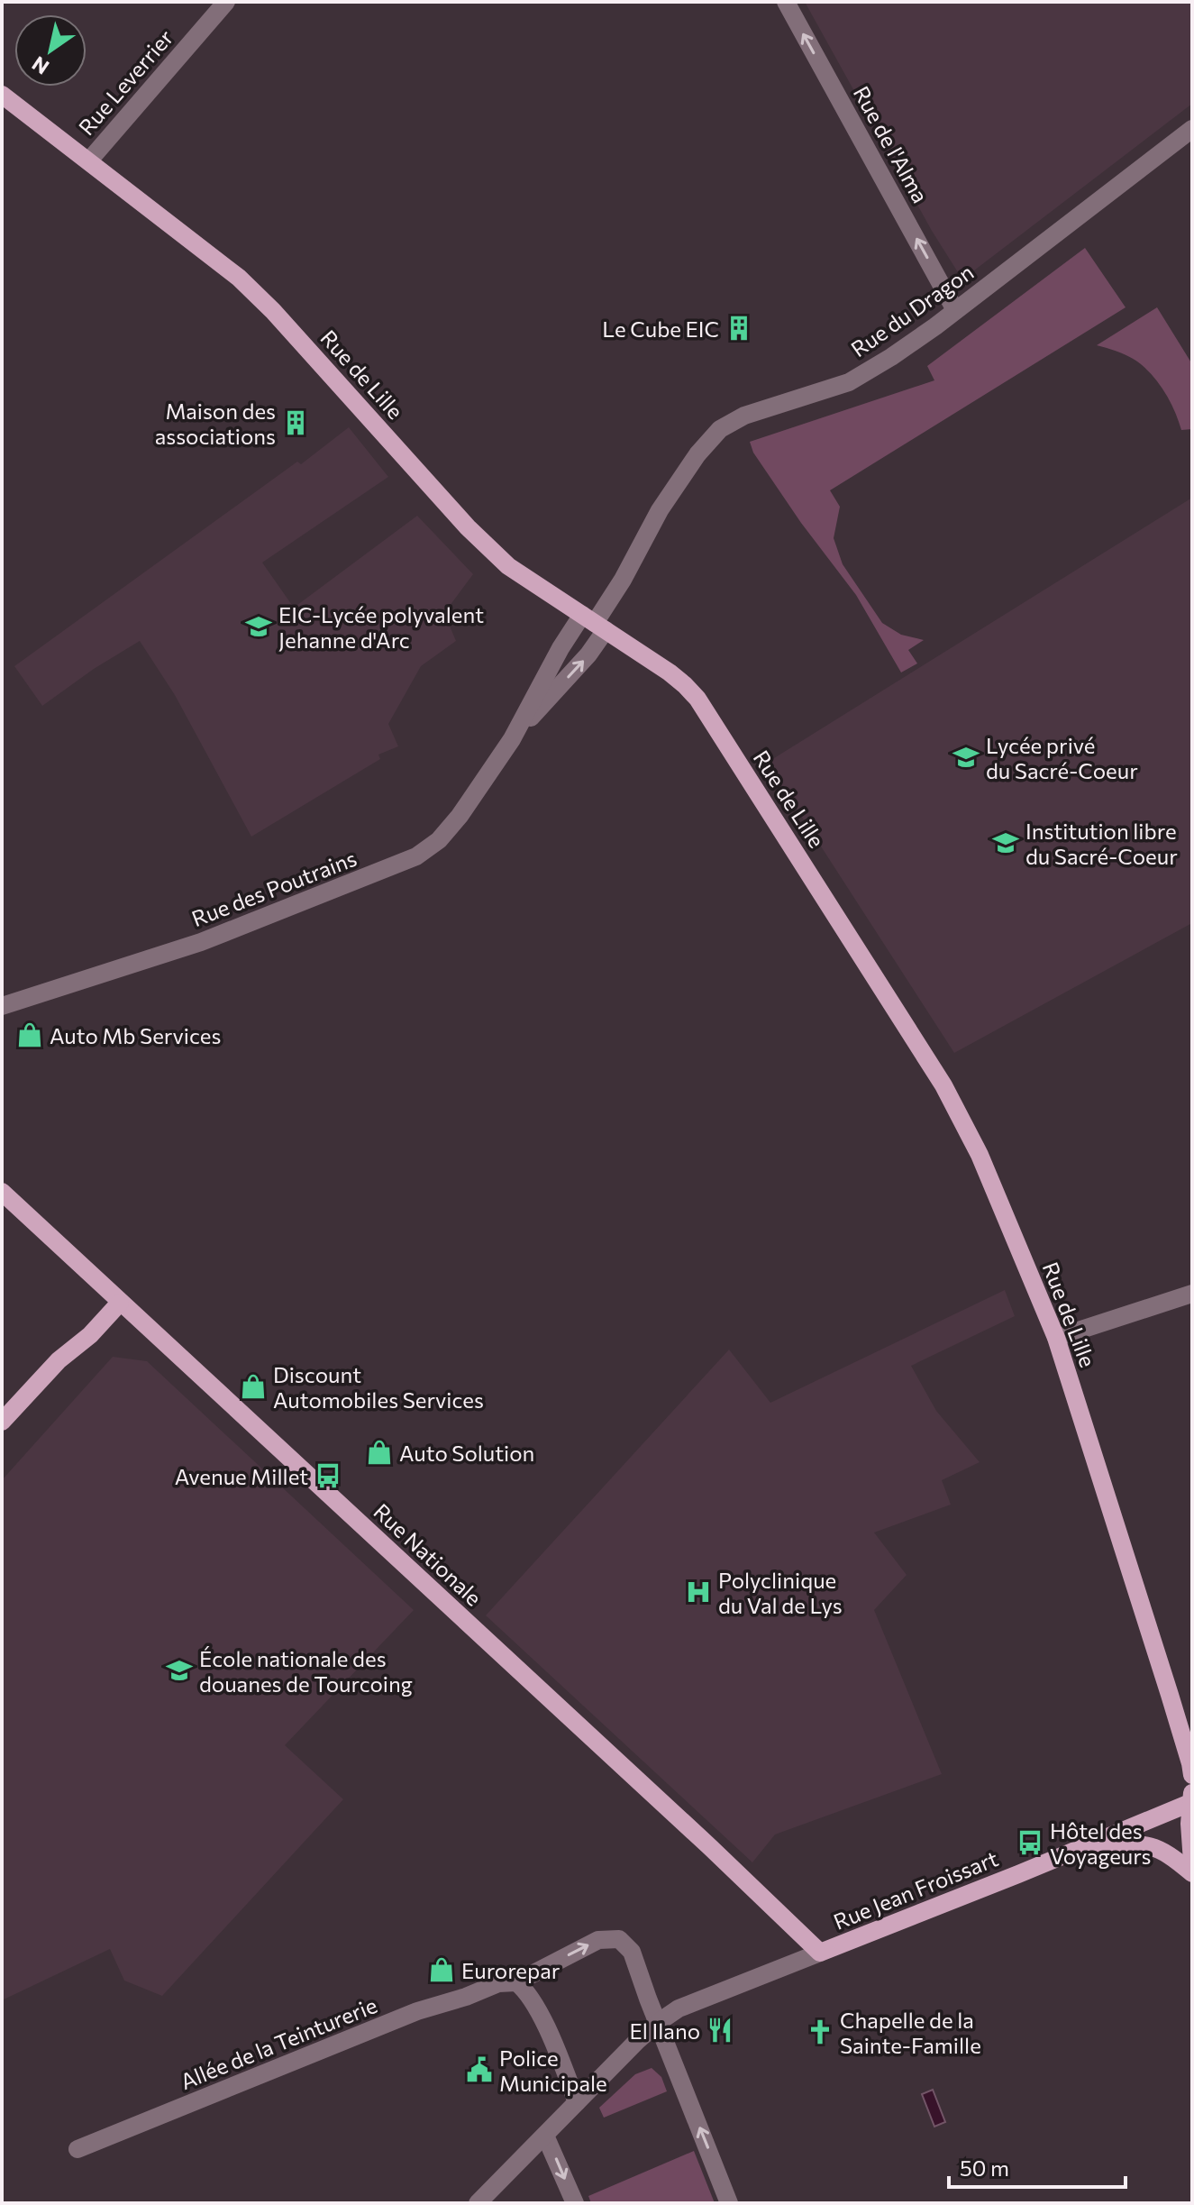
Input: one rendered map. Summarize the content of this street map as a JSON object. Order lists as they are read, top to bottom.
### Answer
{
  "streets": {
    "main road": ["Rue de Lille", "Rue Nationale", "Rue Jean Froissart"],
    "street": [
      "Rue Leverrier",
      "Rue de l'Alma",
      "Rue du Dragon",
      "Rue des Poutrains",
      "Allée de la Teinturerie"
    ]
  },
  "crossings": [
    ["Rue Leverrier", "Rue de Lille"],
    ["Rue de l'Alma", "Rue du Dragon"],
    ["Rue du Dragon", "Rue de Lille"],
    ["Rue du Dragon", "Rue des Poutrains"],
    ["Rue de Lille", "Rue des Poutrains"],
    ["Rue Nationale", "Rue Jean Froissart"],
    ["Rue Jean Froissart", "Allée de la Teinturerie"]
  ],
  "one_way": ["Rue de l'Alma"],
  "places": {
    "building": ["Le Cube EIC", "Maison des associations"],
    "school or university": [
      "EIC-Lycée polyvalent Jehanne d'Arc",
      "Lycée privé du Sacré-Coeur",
      "Institution libre du Sacré-Coeur",
      "École nationale des douanes de Tourcoing"
    ],
    "shop": [
      "Auto Mb Services",
      "Discount Automobiles Services",
      "Auto Solution",
      "Eurorepar"
    ],
    "bus stop": ["Avenue Millet", "Hôtel des Voyageurs"],
    "hospital": ["Polyclinique du Val de Lys"],
    "restaurant": ["El Ilano"],
    "church": ["Chapelle de la Sainte-Famille"],
    "public building": ["Police Municipale"]
  },
  "scale_bar": "50 m",
  "north": "bottom left"
}
